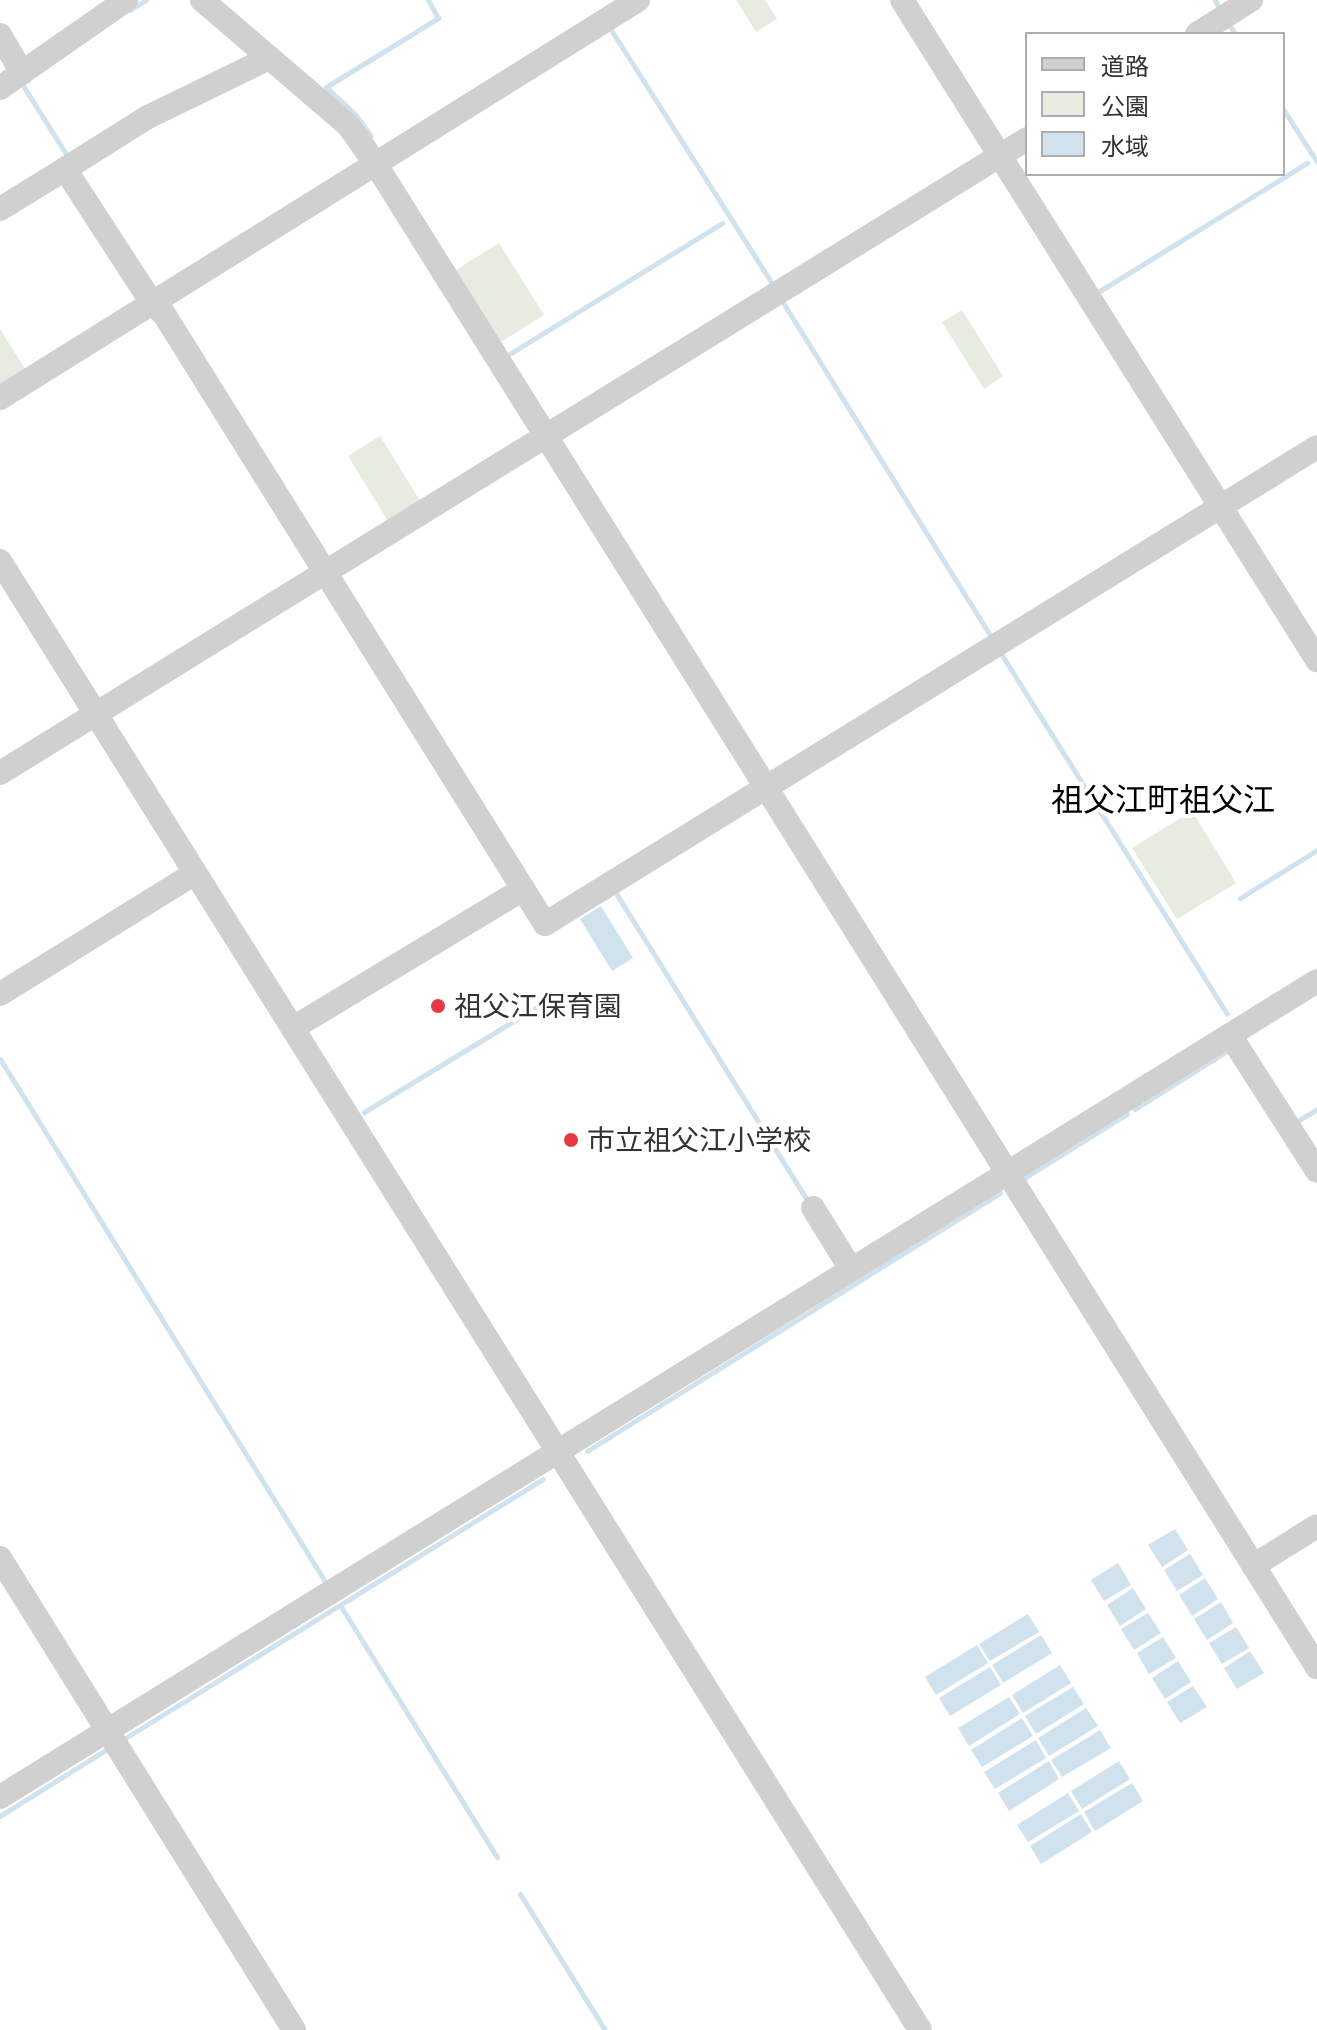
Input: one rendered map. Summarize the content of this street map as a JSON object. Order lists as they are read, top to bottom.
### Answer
{
  "districts": ["祖父江町祖父江"],
  "places": ["祖父江保育園", "市立祖父江小学校"],
  "legend": ["道路", "公園", "水域"]
}
